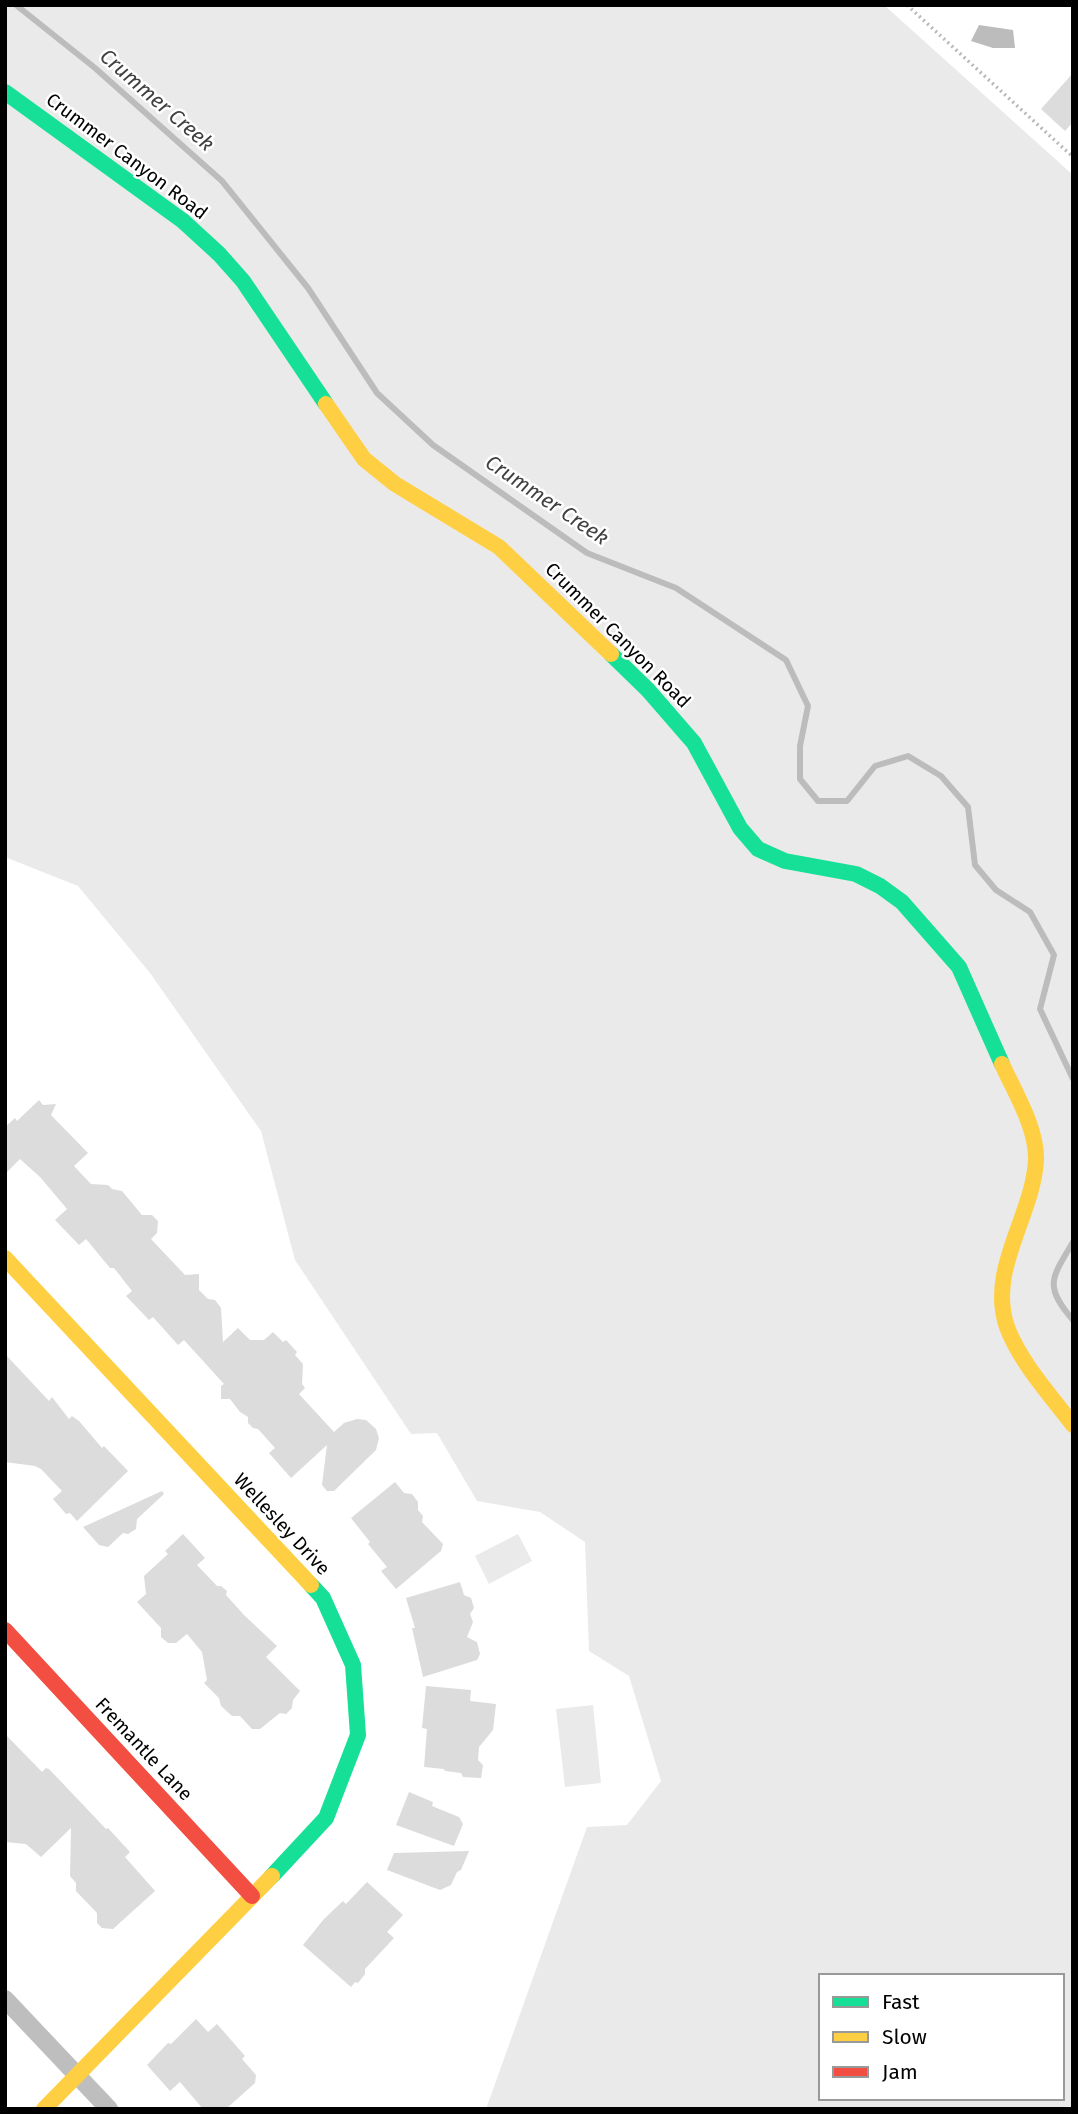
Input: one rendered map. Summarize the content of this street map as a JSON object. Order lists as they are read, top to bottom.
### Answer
{
  "streets": {
    "street": ["Crummer Canyon Road", "Wellesley Drive", "Fremantle Lane"]
  },
  "crossings": [
    ["Wellesley Drive", "Fremantle Lane"]
  ],
  "water": ["Crummer Creek"],
  "legend": ["Fast", "Slow", "Jam"]
}
